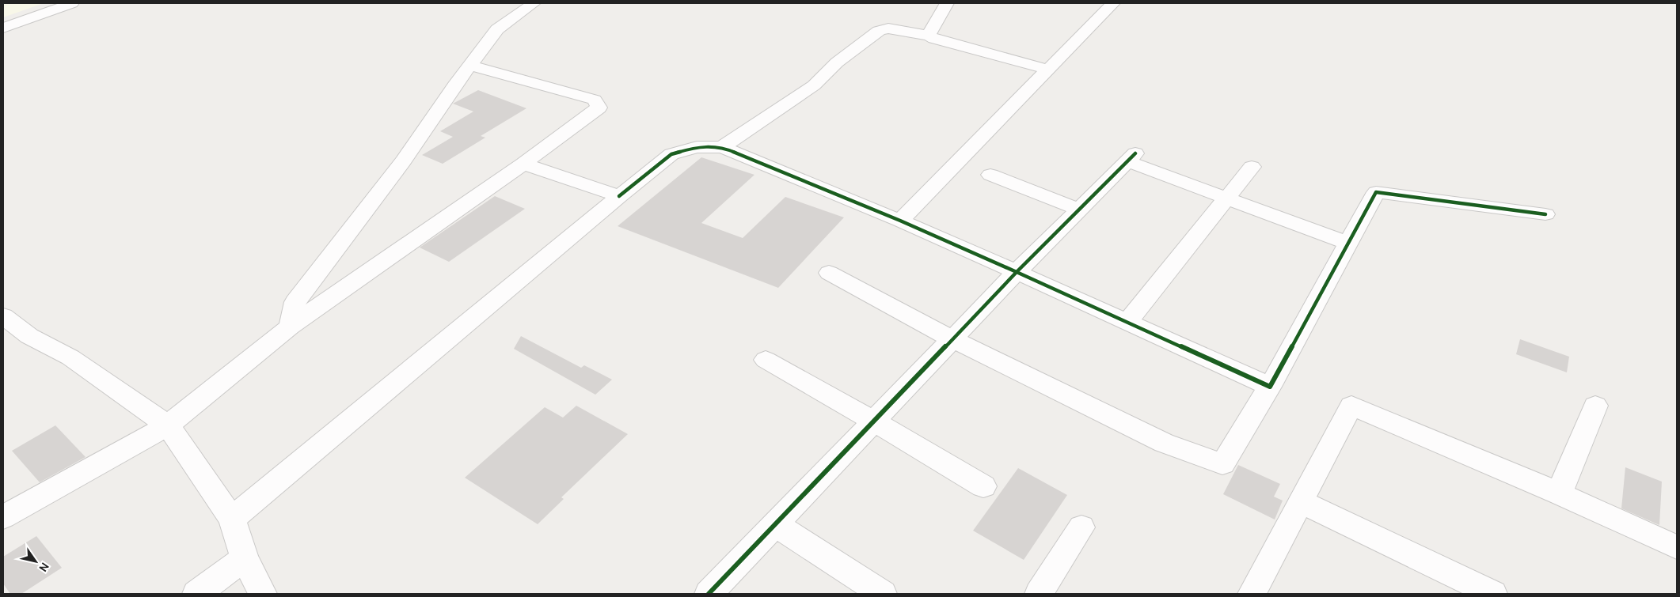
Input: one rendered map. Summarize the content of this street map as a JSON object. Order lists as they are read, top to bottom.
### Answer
{
  "north": "bottom right"
}
